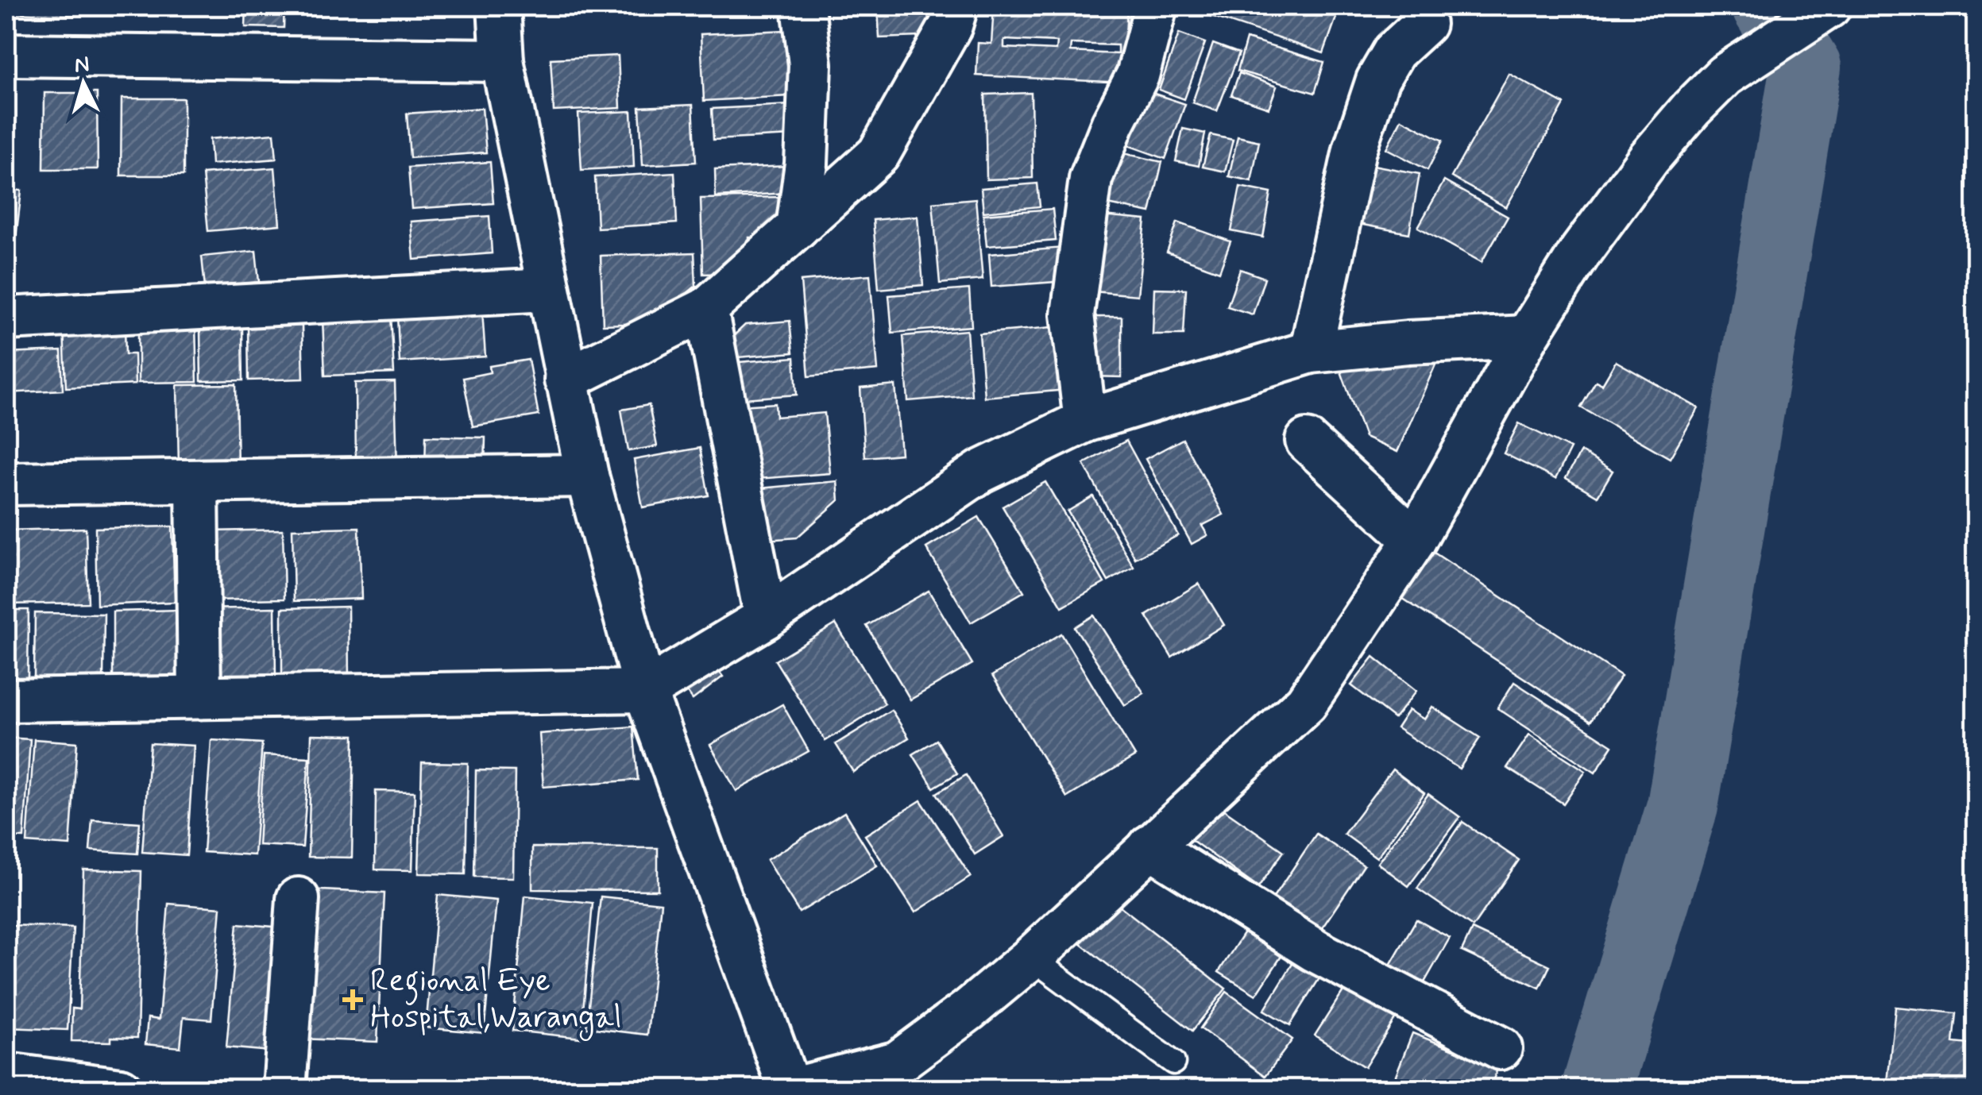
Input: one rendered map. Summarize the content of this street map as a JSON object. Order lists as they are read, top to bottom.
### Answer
{
  "places": {
    "health": ["Regional Eye Hospital,Warangal"]
  },
  "north": "top"
}
